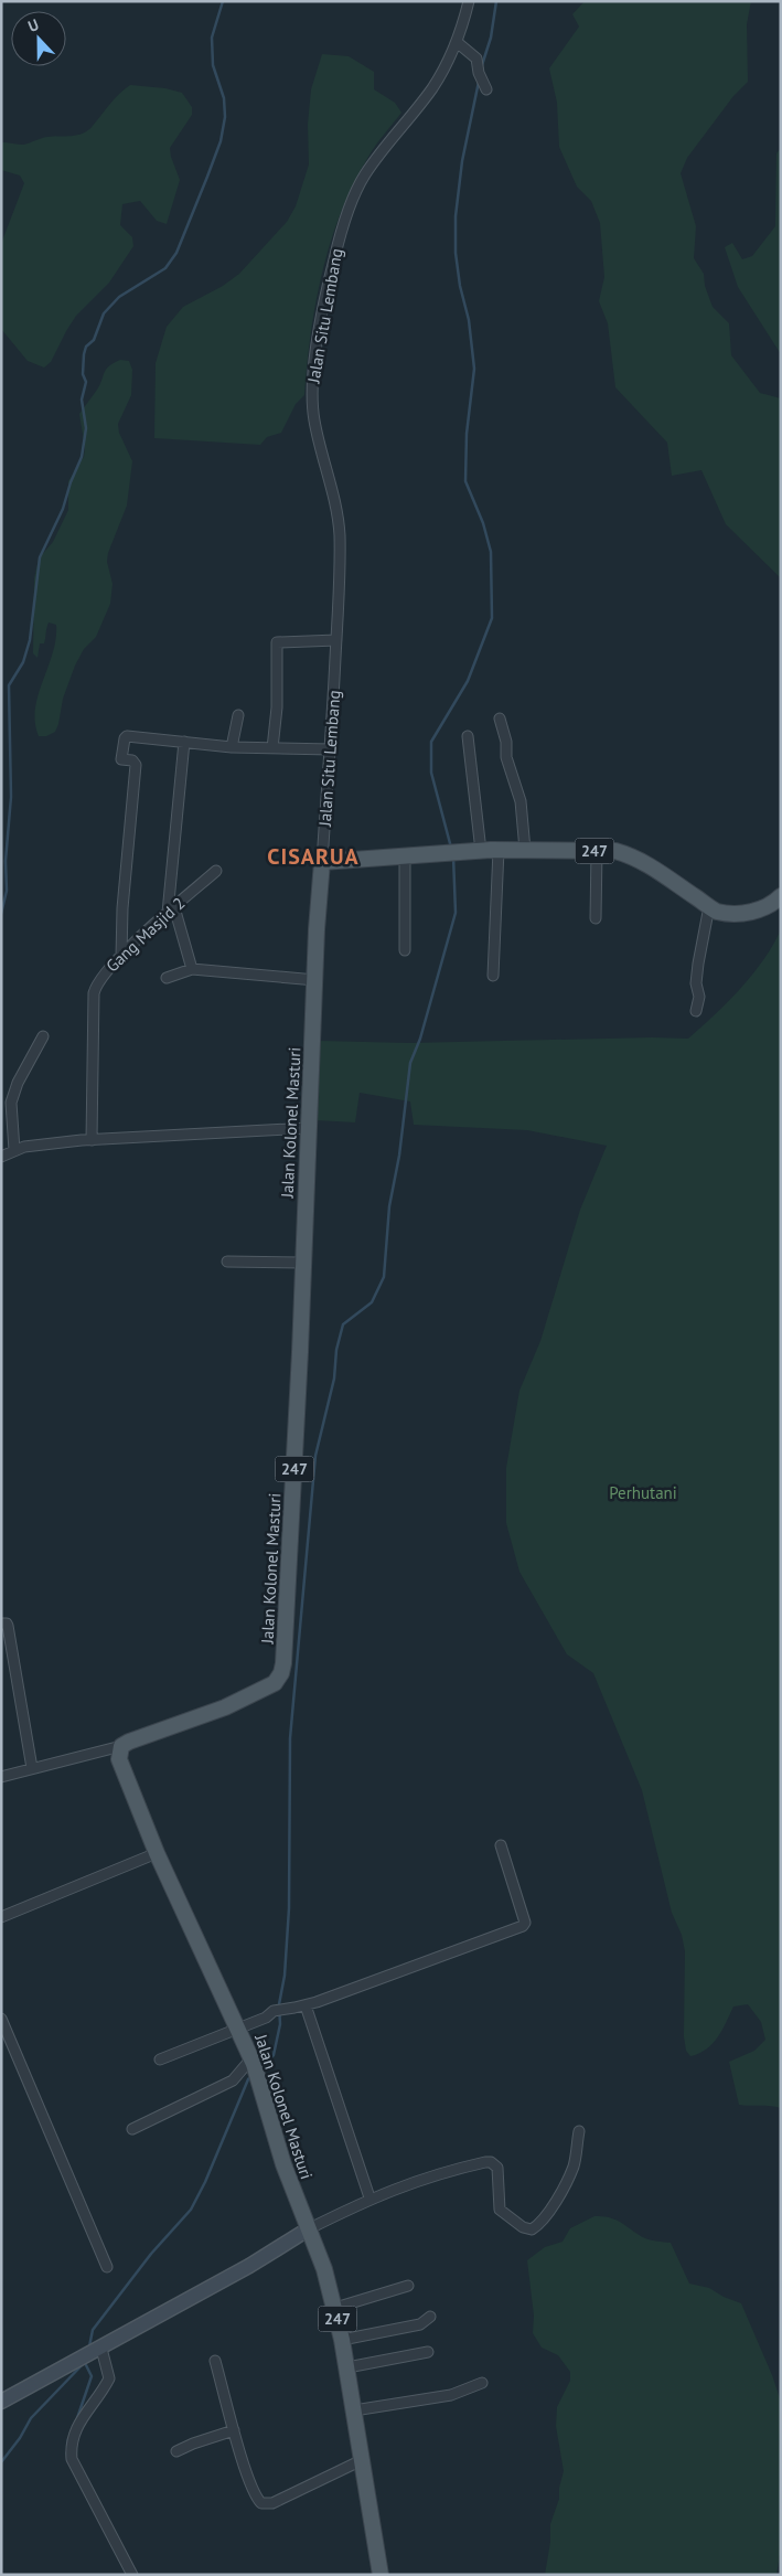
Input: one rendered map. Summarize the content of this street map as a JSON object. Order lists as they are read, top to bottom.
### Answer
{
  "streets": {
    "main road": ["247", "Jalan Kolonel Masturi"],
    "street": ["Jalan Situ Lembang", "Gang Masjid 2"]
  },
  "crossings": [
    ["Jalan Situ Lembang", "247"],
    ["Jalan Situ Lembang", "Jalan Kolonel Masturi"],
    ["247", "Jalan Kolonel Masturi"]
  ],
  "districts": ["CISARUA"],
  "parks": ["Perhutani"],
  "north": "top"
}
